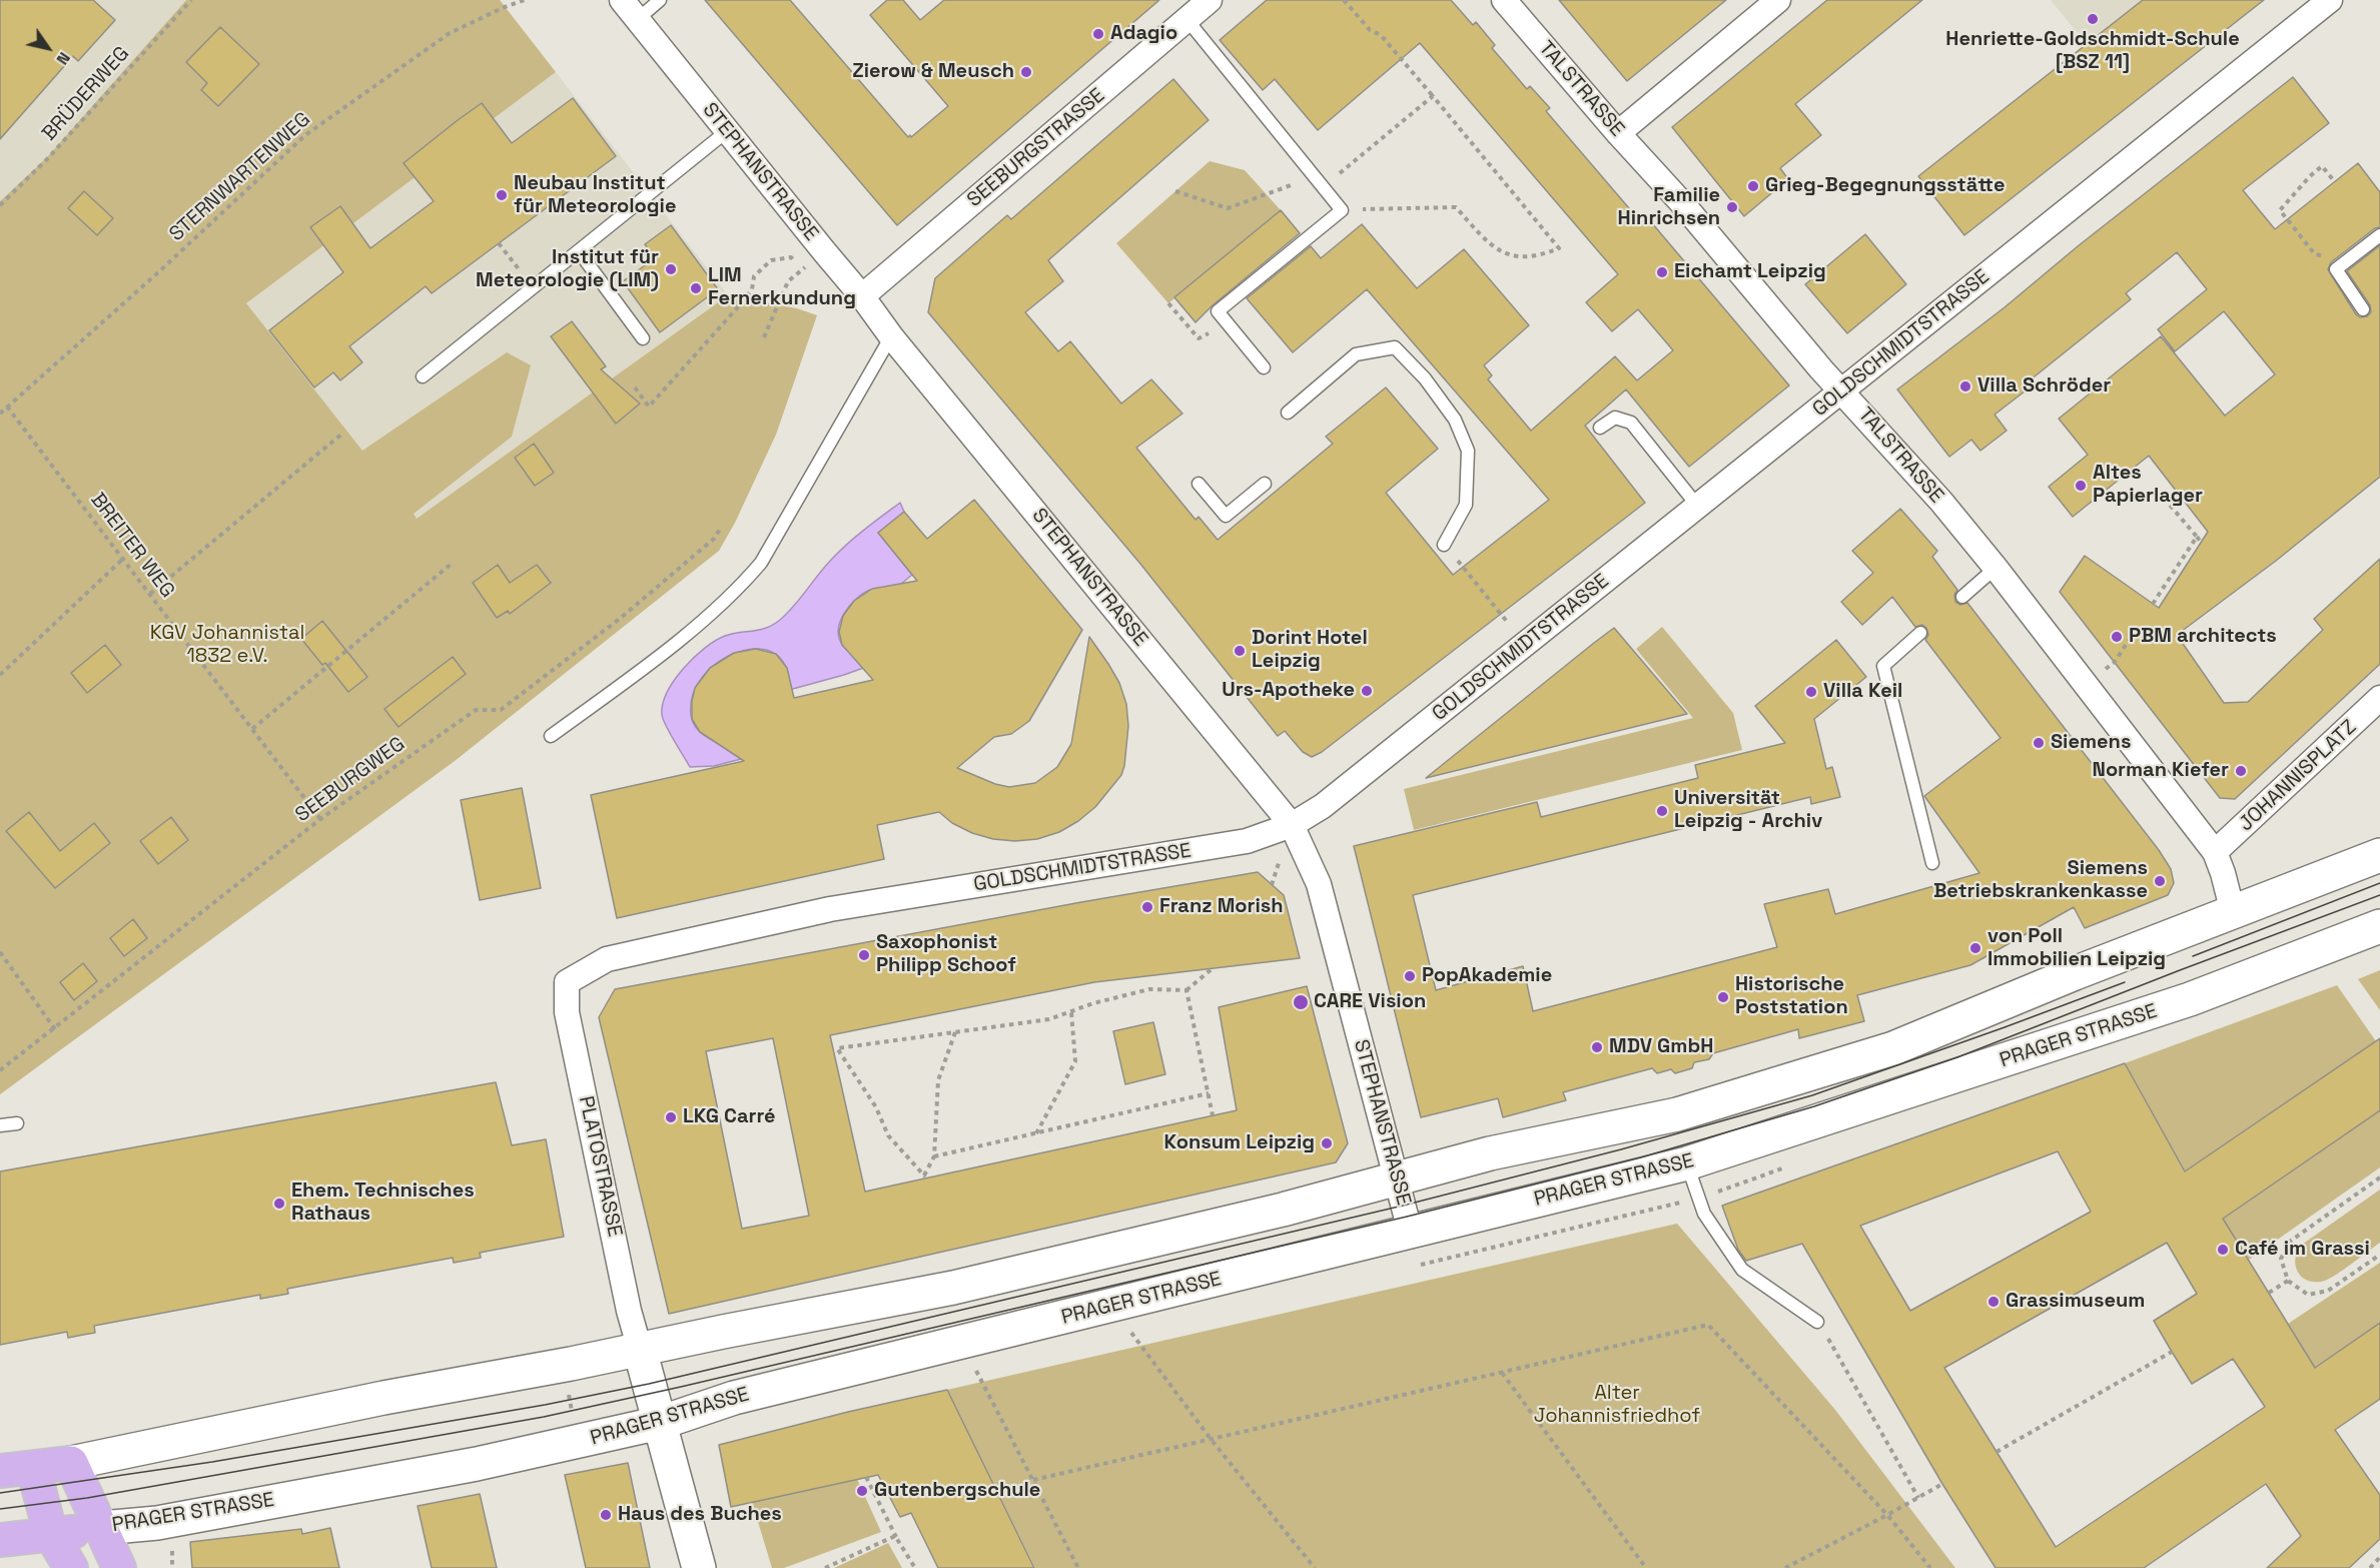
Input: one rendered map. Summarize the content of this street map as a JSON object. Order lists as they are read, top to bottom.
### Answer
{
  "streets": {
    "main road": ["PRAGER STRASSE"],
    "street": [
      "TALSTRASSE",
      "SEEBURGSTRASSE",
      "STEPHANSTRASSE",
      "GOLDSCHMIDTSTRASSE",
      "JOHANNISPLATZ",
      "PLATOSTRASSE"
    ],
    "path": [
      "BRÜDERWEG",
      "STERNWARTENWEG",
      "BREITER WEG",
      "SEEBURGWEG"
    ]
  },
  "crossings": [
    ["TALSTRASSE", "GOLDSCHMIDTSTRASSE"],
    ["TALSTRASSE", "JOHANNISPLATZ"],
    ["SEEBURGSTRASSE", "STEPHANSTRASSE"],
    ["STEPHANSTRASSE", "GOLDSCHMIDTSTRASSE"],
    ["STEPHANSTRASSE", "PRAGER STRASSE"],
    ["STERNWARTENWEG", "BREITER WEG"],
    ["GOLDSCHMIDTSTRASSE", "PLATOSTRASSE"],
    ["BREITER WEG", "SEEBURGWEG"]
  ],
  "parks": ["KGV Johannistal 1832 e.V.", "Alter Johannisfriedhof"],
  "places": [
    "Henriette-Goldschmidt-Schule [BSZ 11]",
    "Adagio",
    "Zierow & Meusch",
    "Grieg-Begegnungsstätte",
    "Neubau Institut für Meteorologie",
    "Familie Hinrichsen",
    "Institut für Meteorologie (LIM)",
    "Eichamt Leipzig",
    "LIM Fernerkundung",
    "Villa Schröder",
    "Altes Papierlager",
    "PBM architects",
    "Dorint Hotel Leipzig",
    "Urs-Apotheke",
    "Villa Keil",
    "Siemens",
    "Norman Kiefer",
    "Universität Leipzig - Archiv",
    "Siemens Betriebskrankenkasse",
    "Franz Morish",
    "von Poll Immobilien Leipzig",
    "Saxophonist Philipp Schoof",
    "PopAkademie",
    "Historische Poststation",
    "CARE Vision",
    "MDV GmbH",
    "LKG Carré",
    "Konsum Leipzig",
    "Ehem. Technisches Rathaus",
    "Café im Grassi",
    "Grassimuseum",
    "Gutenbergschule",
    "Haus des Buches"
  ],
  "north": "bottom right"
}
